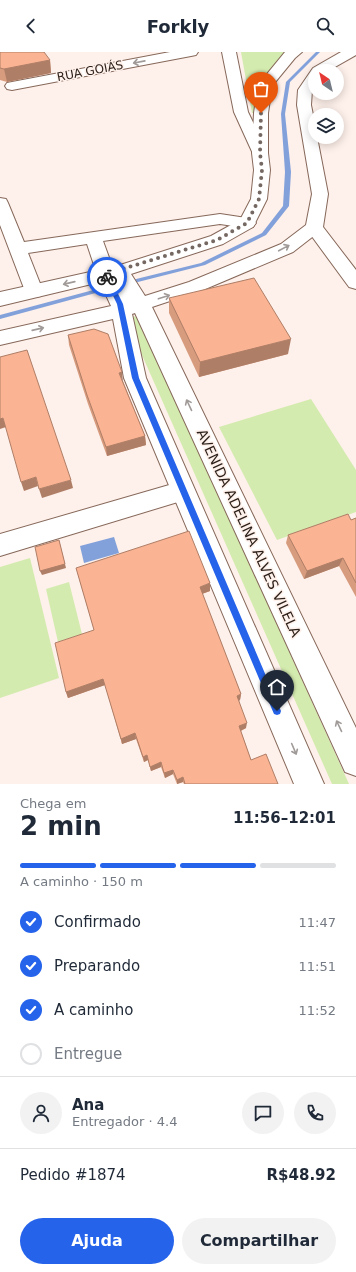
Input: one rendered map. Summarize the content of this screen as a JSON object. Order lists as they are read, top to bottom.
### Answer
{
  "streets": {
    "street": ["RUA GOIÁS", "AVENIDA ADELINA ALVES VILELA"]
  },
  "north": "top left",
  "page": {
    "header": "Forkly",
    "heading": ["2 min", "Chega em", "11:56–12:01"],
    "panel": [
      "Ana",
      "Entregador · 4.4",
      "Pedido #1874",
      "R$48.92"
    ],
    "bar": "A caminho · 150 m",
    "list": [
      ["Confirmado", "11:47"],
      ["Preparando", "11:51"],
      ["A caminho", "11:52"],
      "Entregue"
    ],
    "buttons": ["Ajuda", "Compartilhar"]
  }
}
